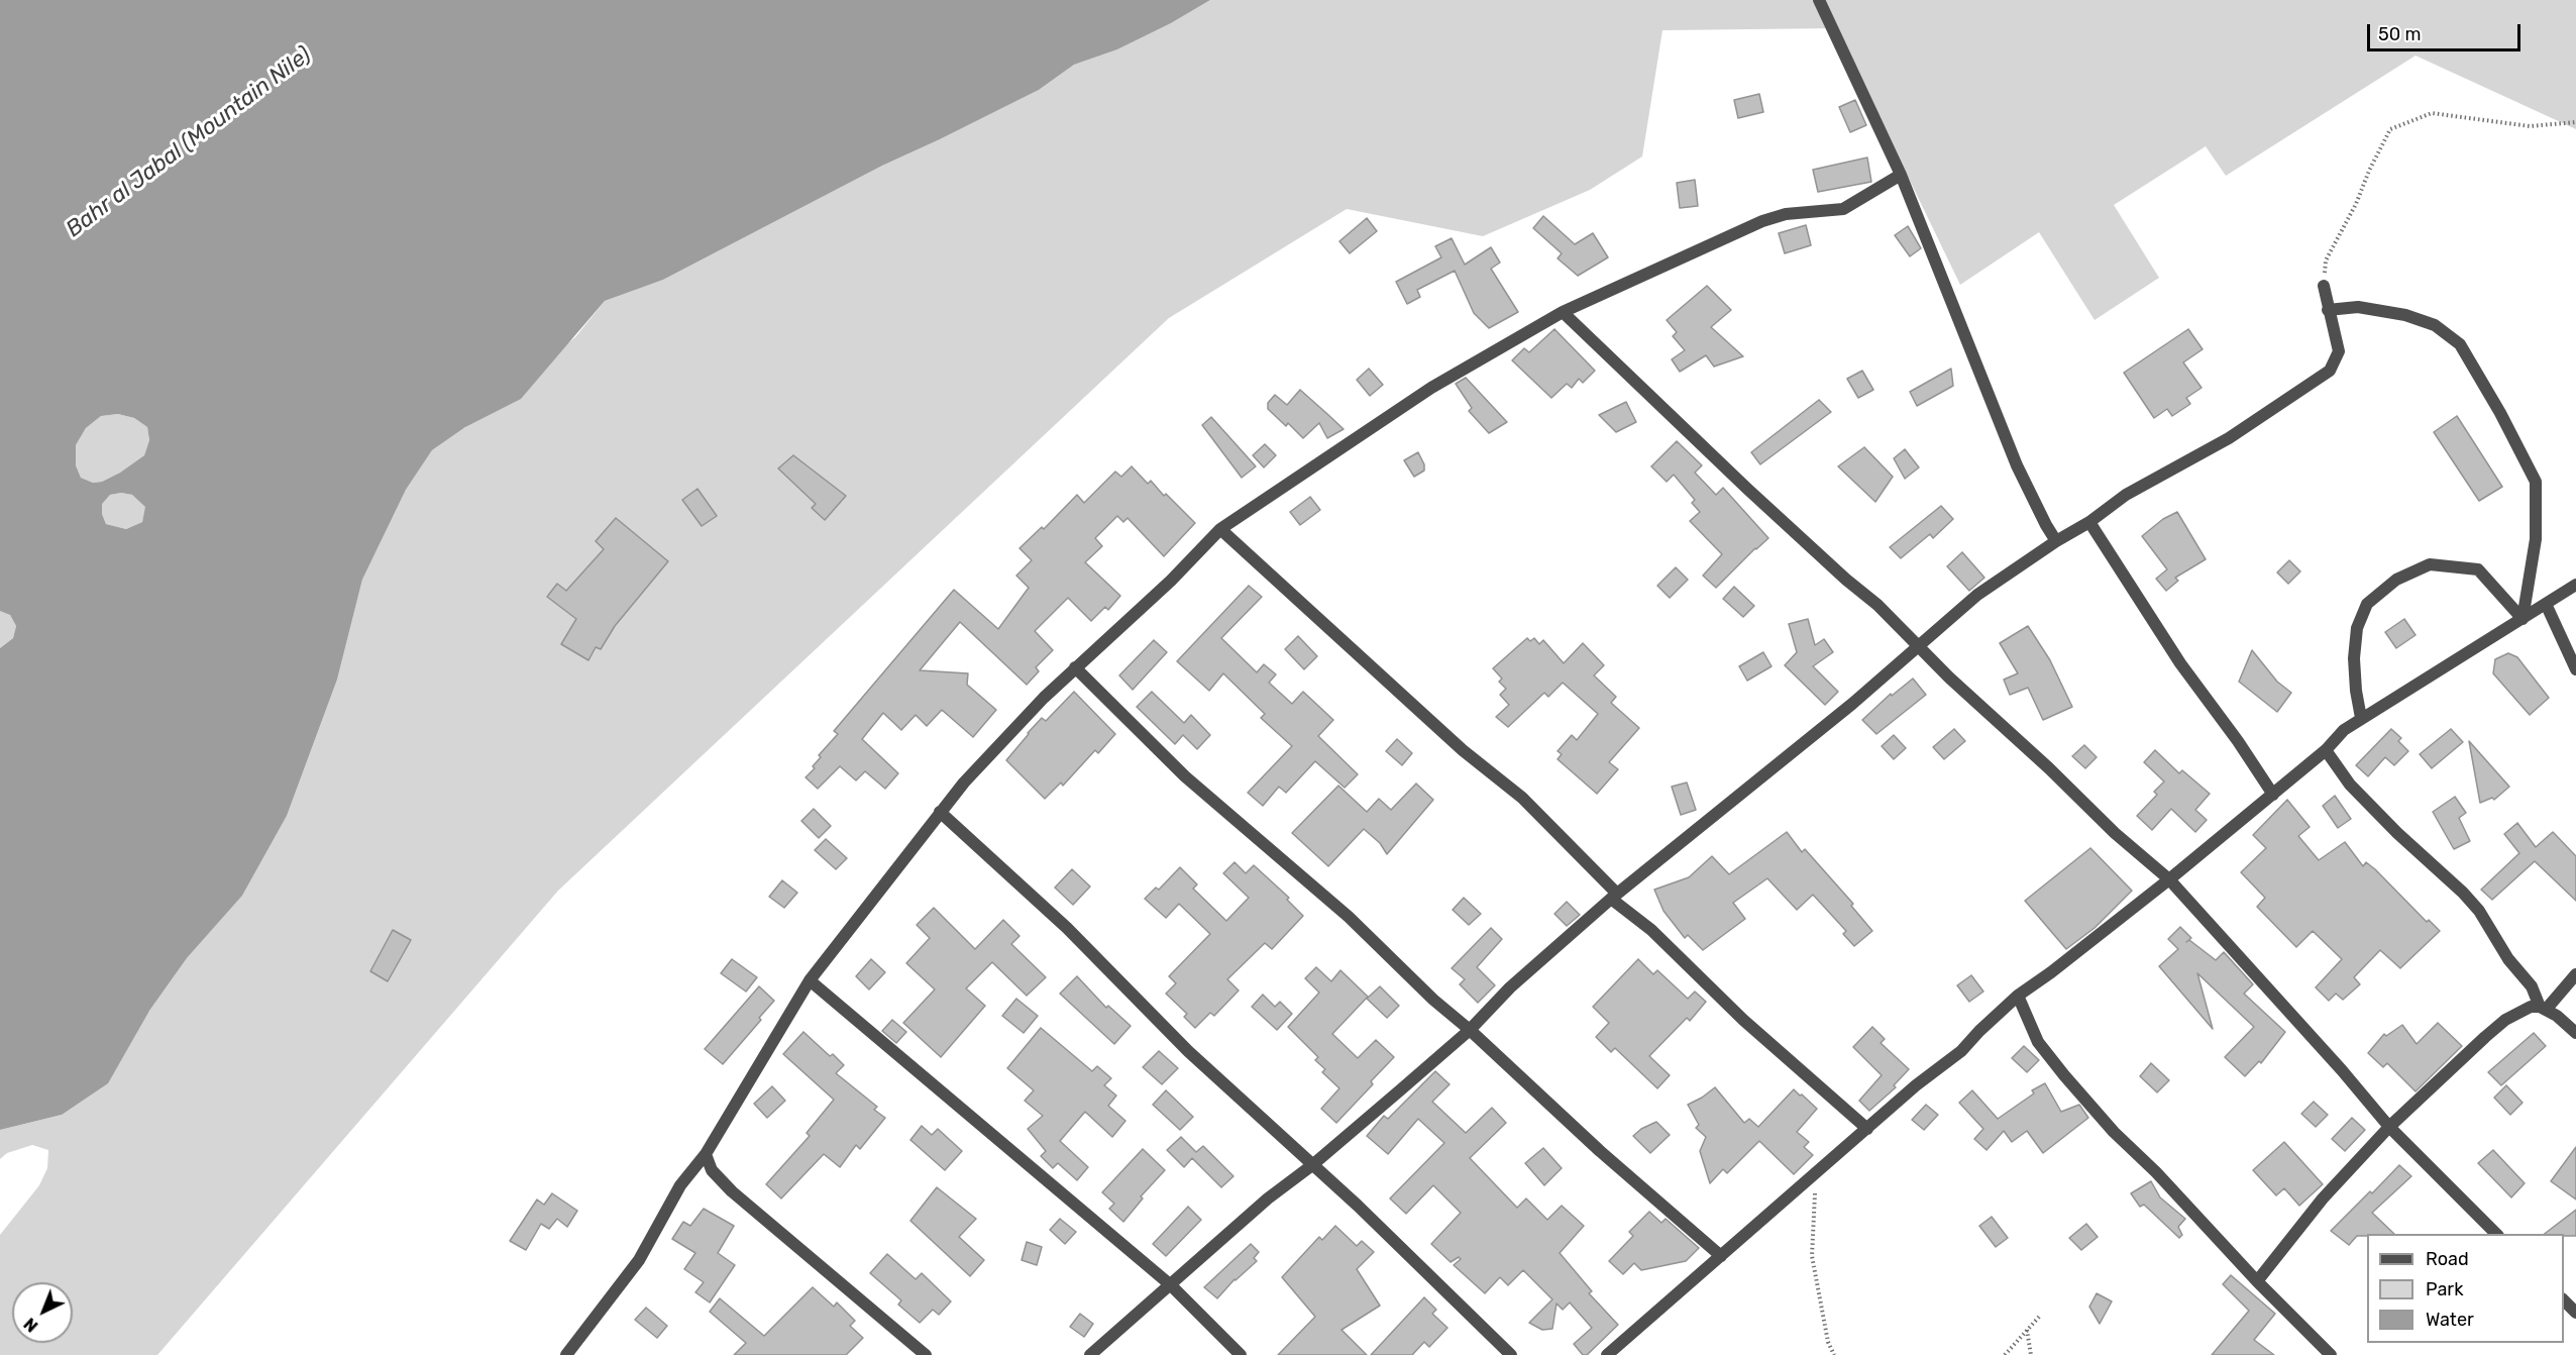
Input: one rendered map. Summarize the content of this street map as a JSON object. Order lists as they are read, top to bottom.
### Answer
{
  "water": ["Bahr al Jabal (Mountain Nile)"],
  "legend": ["Road", "Park", "Water"],
  "scale_bar": "50 m",
  "north": "bottom left"
}
